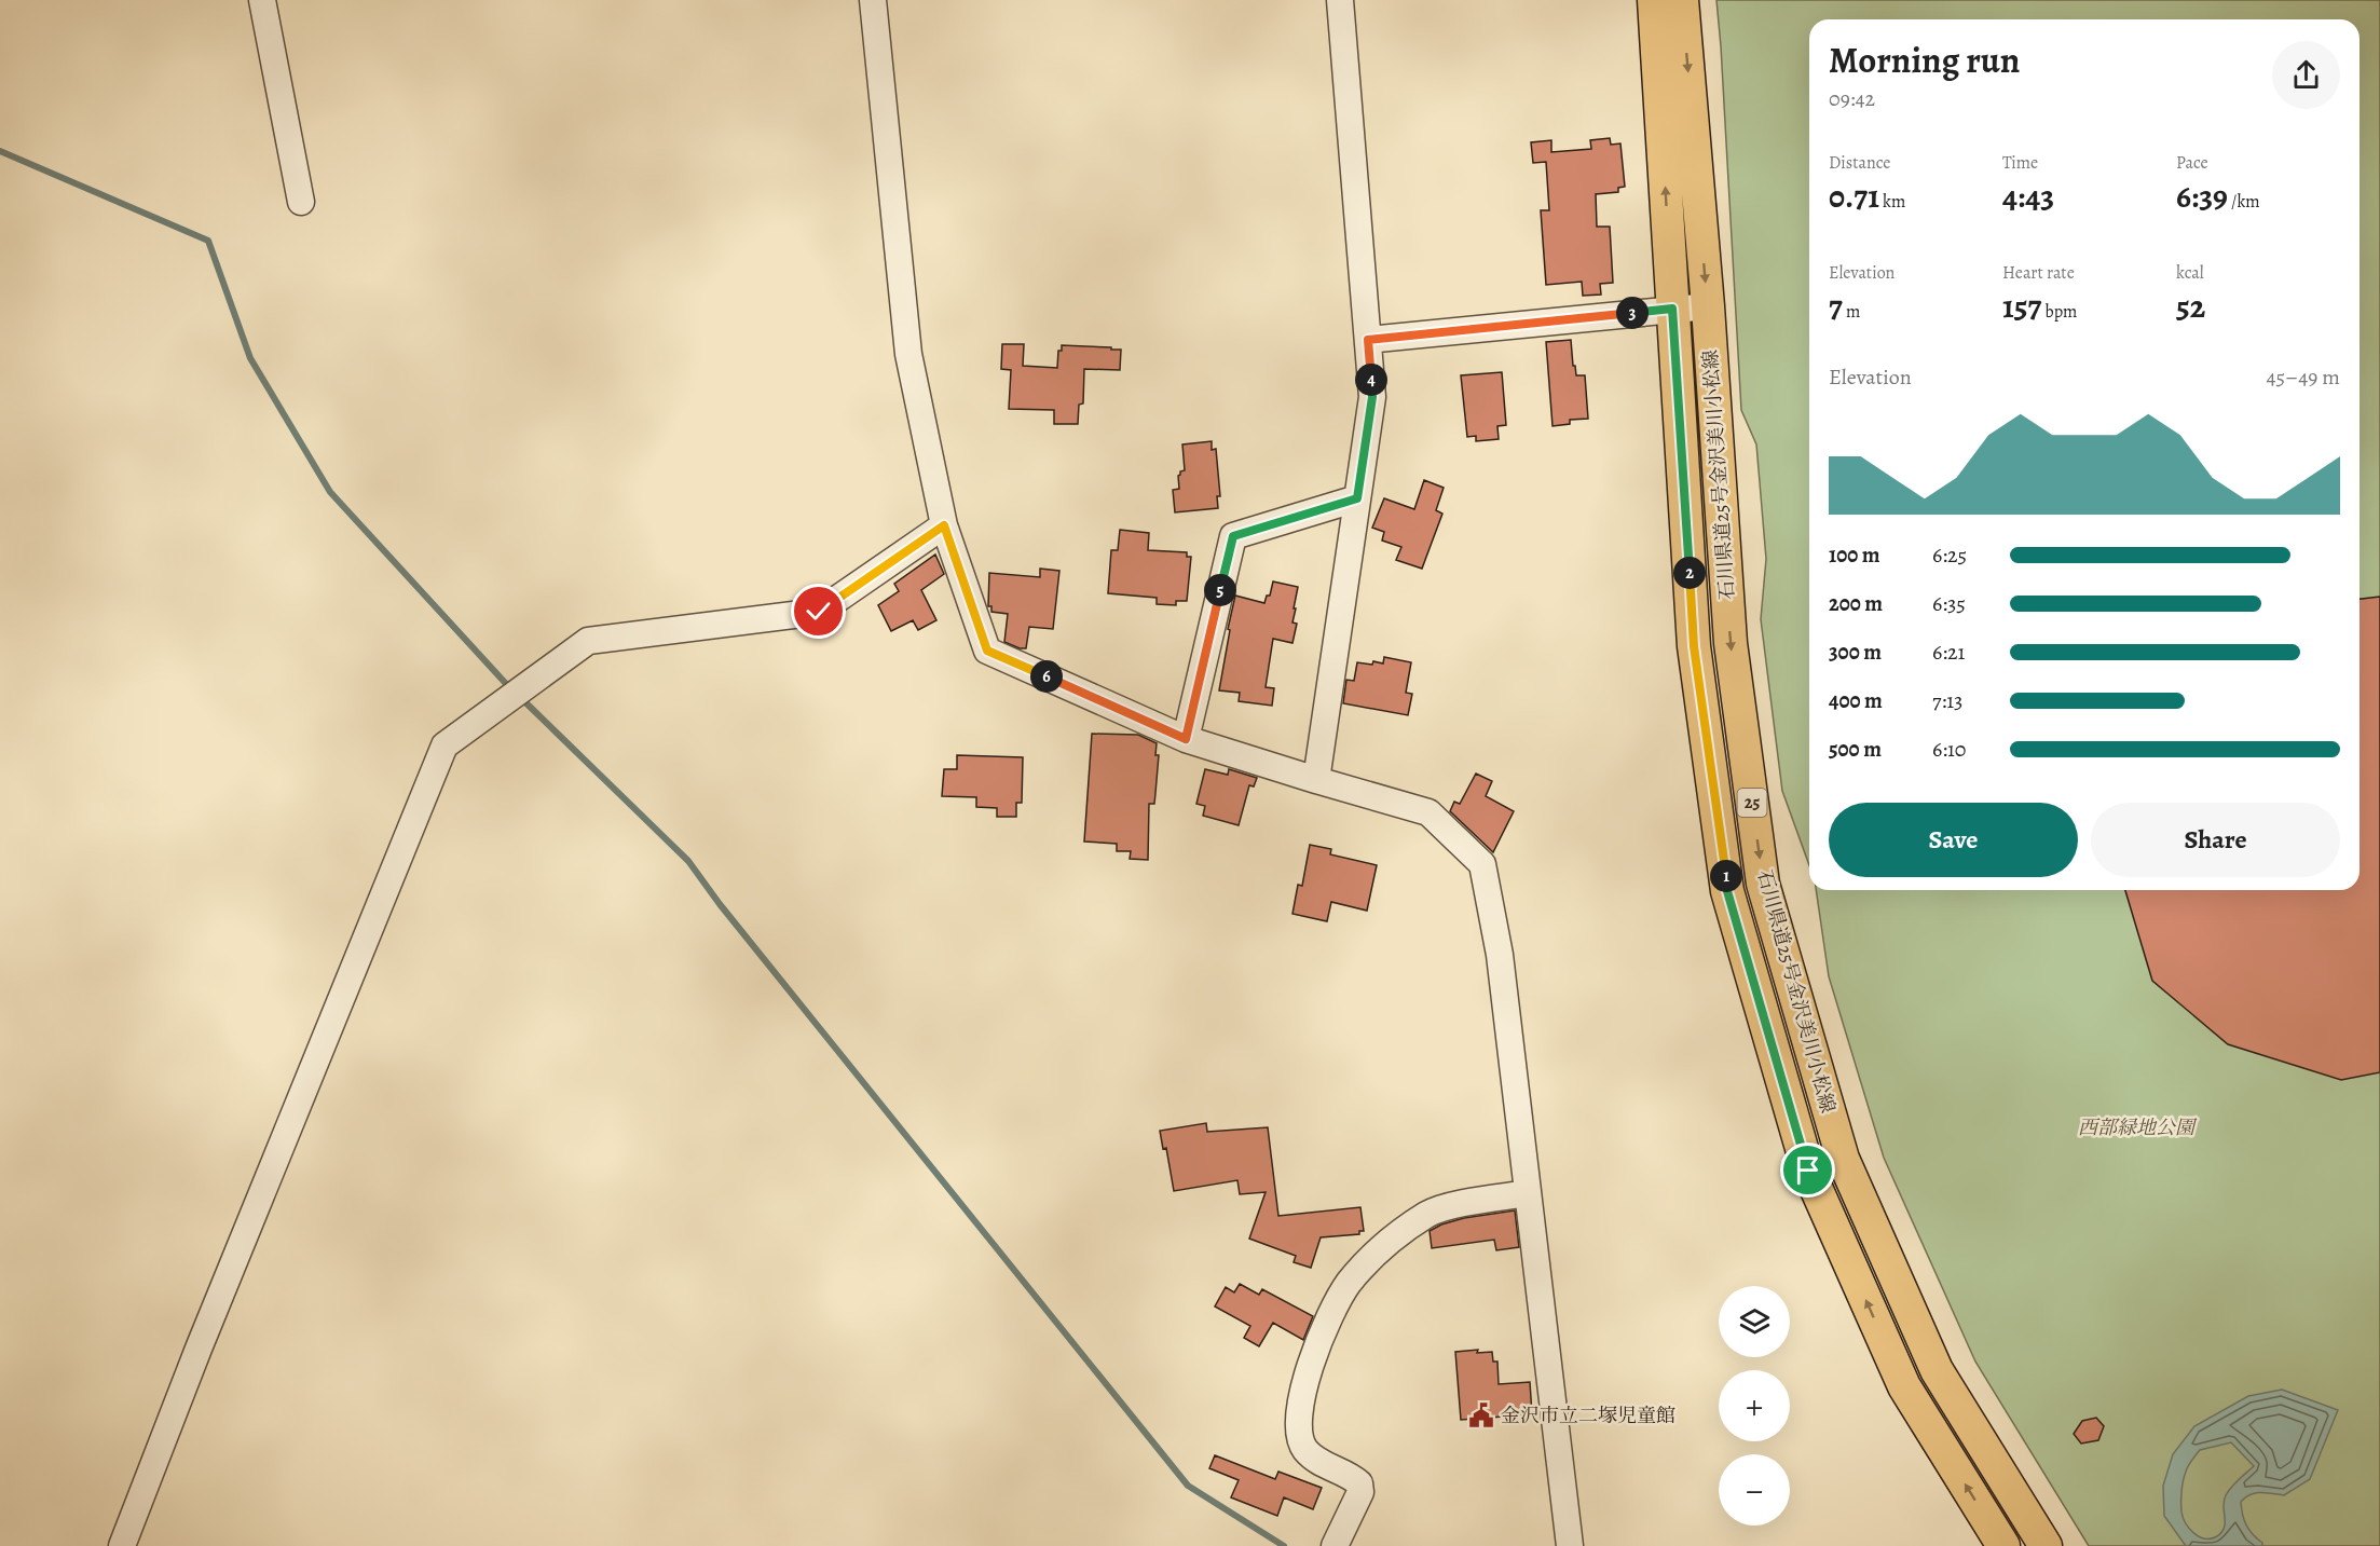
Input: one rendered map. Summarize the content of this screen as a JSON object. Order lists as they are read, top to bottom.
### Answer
{
  "streets": {
    "main road": ["石川県道25号金沢美川小松線", "25"]
  },
  "parks": ["西部緑地公園"],
  "places": {
    "public building": ["金沢市立二塚児童館"]
  },
  "page": {
    "heading": ["Morning run", "09:42"],
    "stats": [
      ["Distance", "0.71 km"],
      ["Time", "4:43"],
      ["Pace", "6:39 /km"],
      ["Elevation", "7 m"],
      ["Heart rate", "157 bpm"],
      ["kcal", "52"]
    ],
    "pins": [
      "3",
      "4",
      "2",
      "5",
      "6",
      "1"
    ],
    "chart": ["Elevation", "45–49 m"],
    "list": [
      {
        "name": "100 m",
        "note": "6:25"
      },
      {
        "name": "200 m",
        "note": "6:35"
      },
      {
        "name": "300 m",
        "note": "6:21"
      },
      {
        "name": "400 m",
        "note": "7:13"
      },
      {
        "name": "500 m",
        "note": "6:10"
      }
    ],
    "buttons": ["Save", "Share"],
    "map_buttons": ["+", "−"]
  }
}
